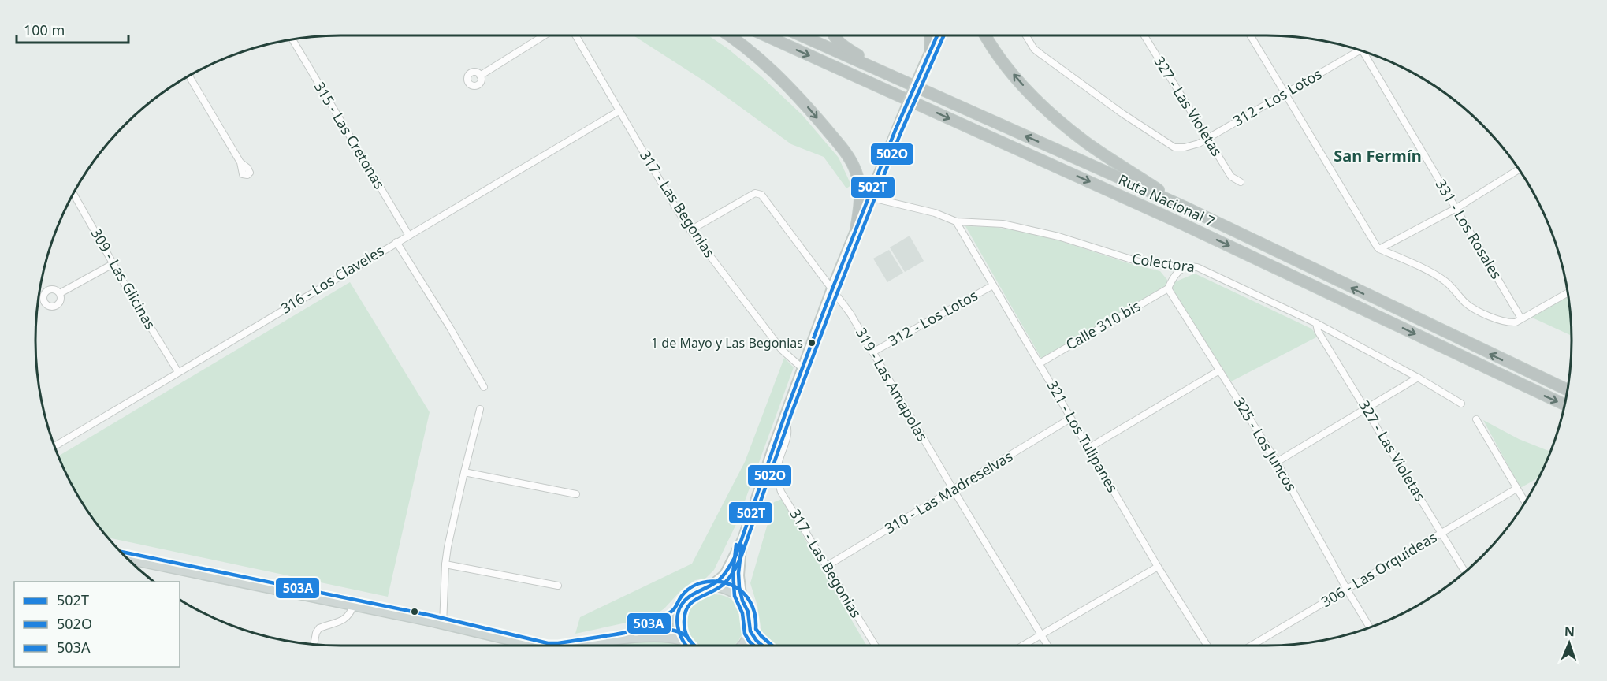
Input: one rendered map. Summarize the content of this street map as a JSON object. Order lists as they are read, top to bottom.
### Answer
{
  "streets": {
    "highway": ["Ruta Nacional 7"],
    "street": [
      "312 - Los Lotos",
      "327 - Las Violetas",
      "315 - Las Cretonas",
      "317 - Las Begonias",
      "331 - Los Rosales",
      "Colectora",
      "309 - Las Glicinas",
      "316 - Los Claveles",
      "Calle 310 bis",
      "319 - Las Amapolas",
      "321 - Los Tulipanes",
      "325 - Los Juncos",
      "310 - Las Madreselvas",
      "306 - Las Orquídeas"
    ]
  },
  "crossings": [
    ["312 - Los Lotos", "327 - Las Violetas"],
    ["312 - Los Lotos", "319 - Las Amapolas"],
    ["312 - Los Lotos", "321 - Los Tulipanes"],
    ["327 - Las Violetas", "Colectora"],
    ["327 - Las Violetas", "306 - Las Orquídeas"],
    ["315 - Las Cretonas", "316 - Los Claveles"],
    ["317 - Las Begonias", "316 - Los Claveles"],
    ["317 - Las Begonias", "319 - Las Amapolas"],
    ["317 - Las Begonias", "310 - Las Madreselvas"],
    ["Colectora", "321 - Los Tulipanes"],
    ["309 - Las Glicinas", "316 - Los Claveles"],
    ["Calle 310 bis", "321 - Los Tulipanes"],
    ["Calle 310 bis", "325 - Los Juncos"],
    ["319 - Las Amapolas", "310 - Las Madreselvas"],
    ["321 - Los Tulipanes", "310 - Las Madreselvas"],
    ["325 - Los Juncos", "306 - Las Orquídeas"]
  ],
  "districts": ["San Fermín"],
  "places": ["1 de Mayo y Las Begonias"],
  "lines": ["transit line 502T", "transit line 502O", "transit line 503A"],
  "legend": ["502T", "502O", "503A"],
  "scale_bar": "100 m",
  "north": "top"
}
